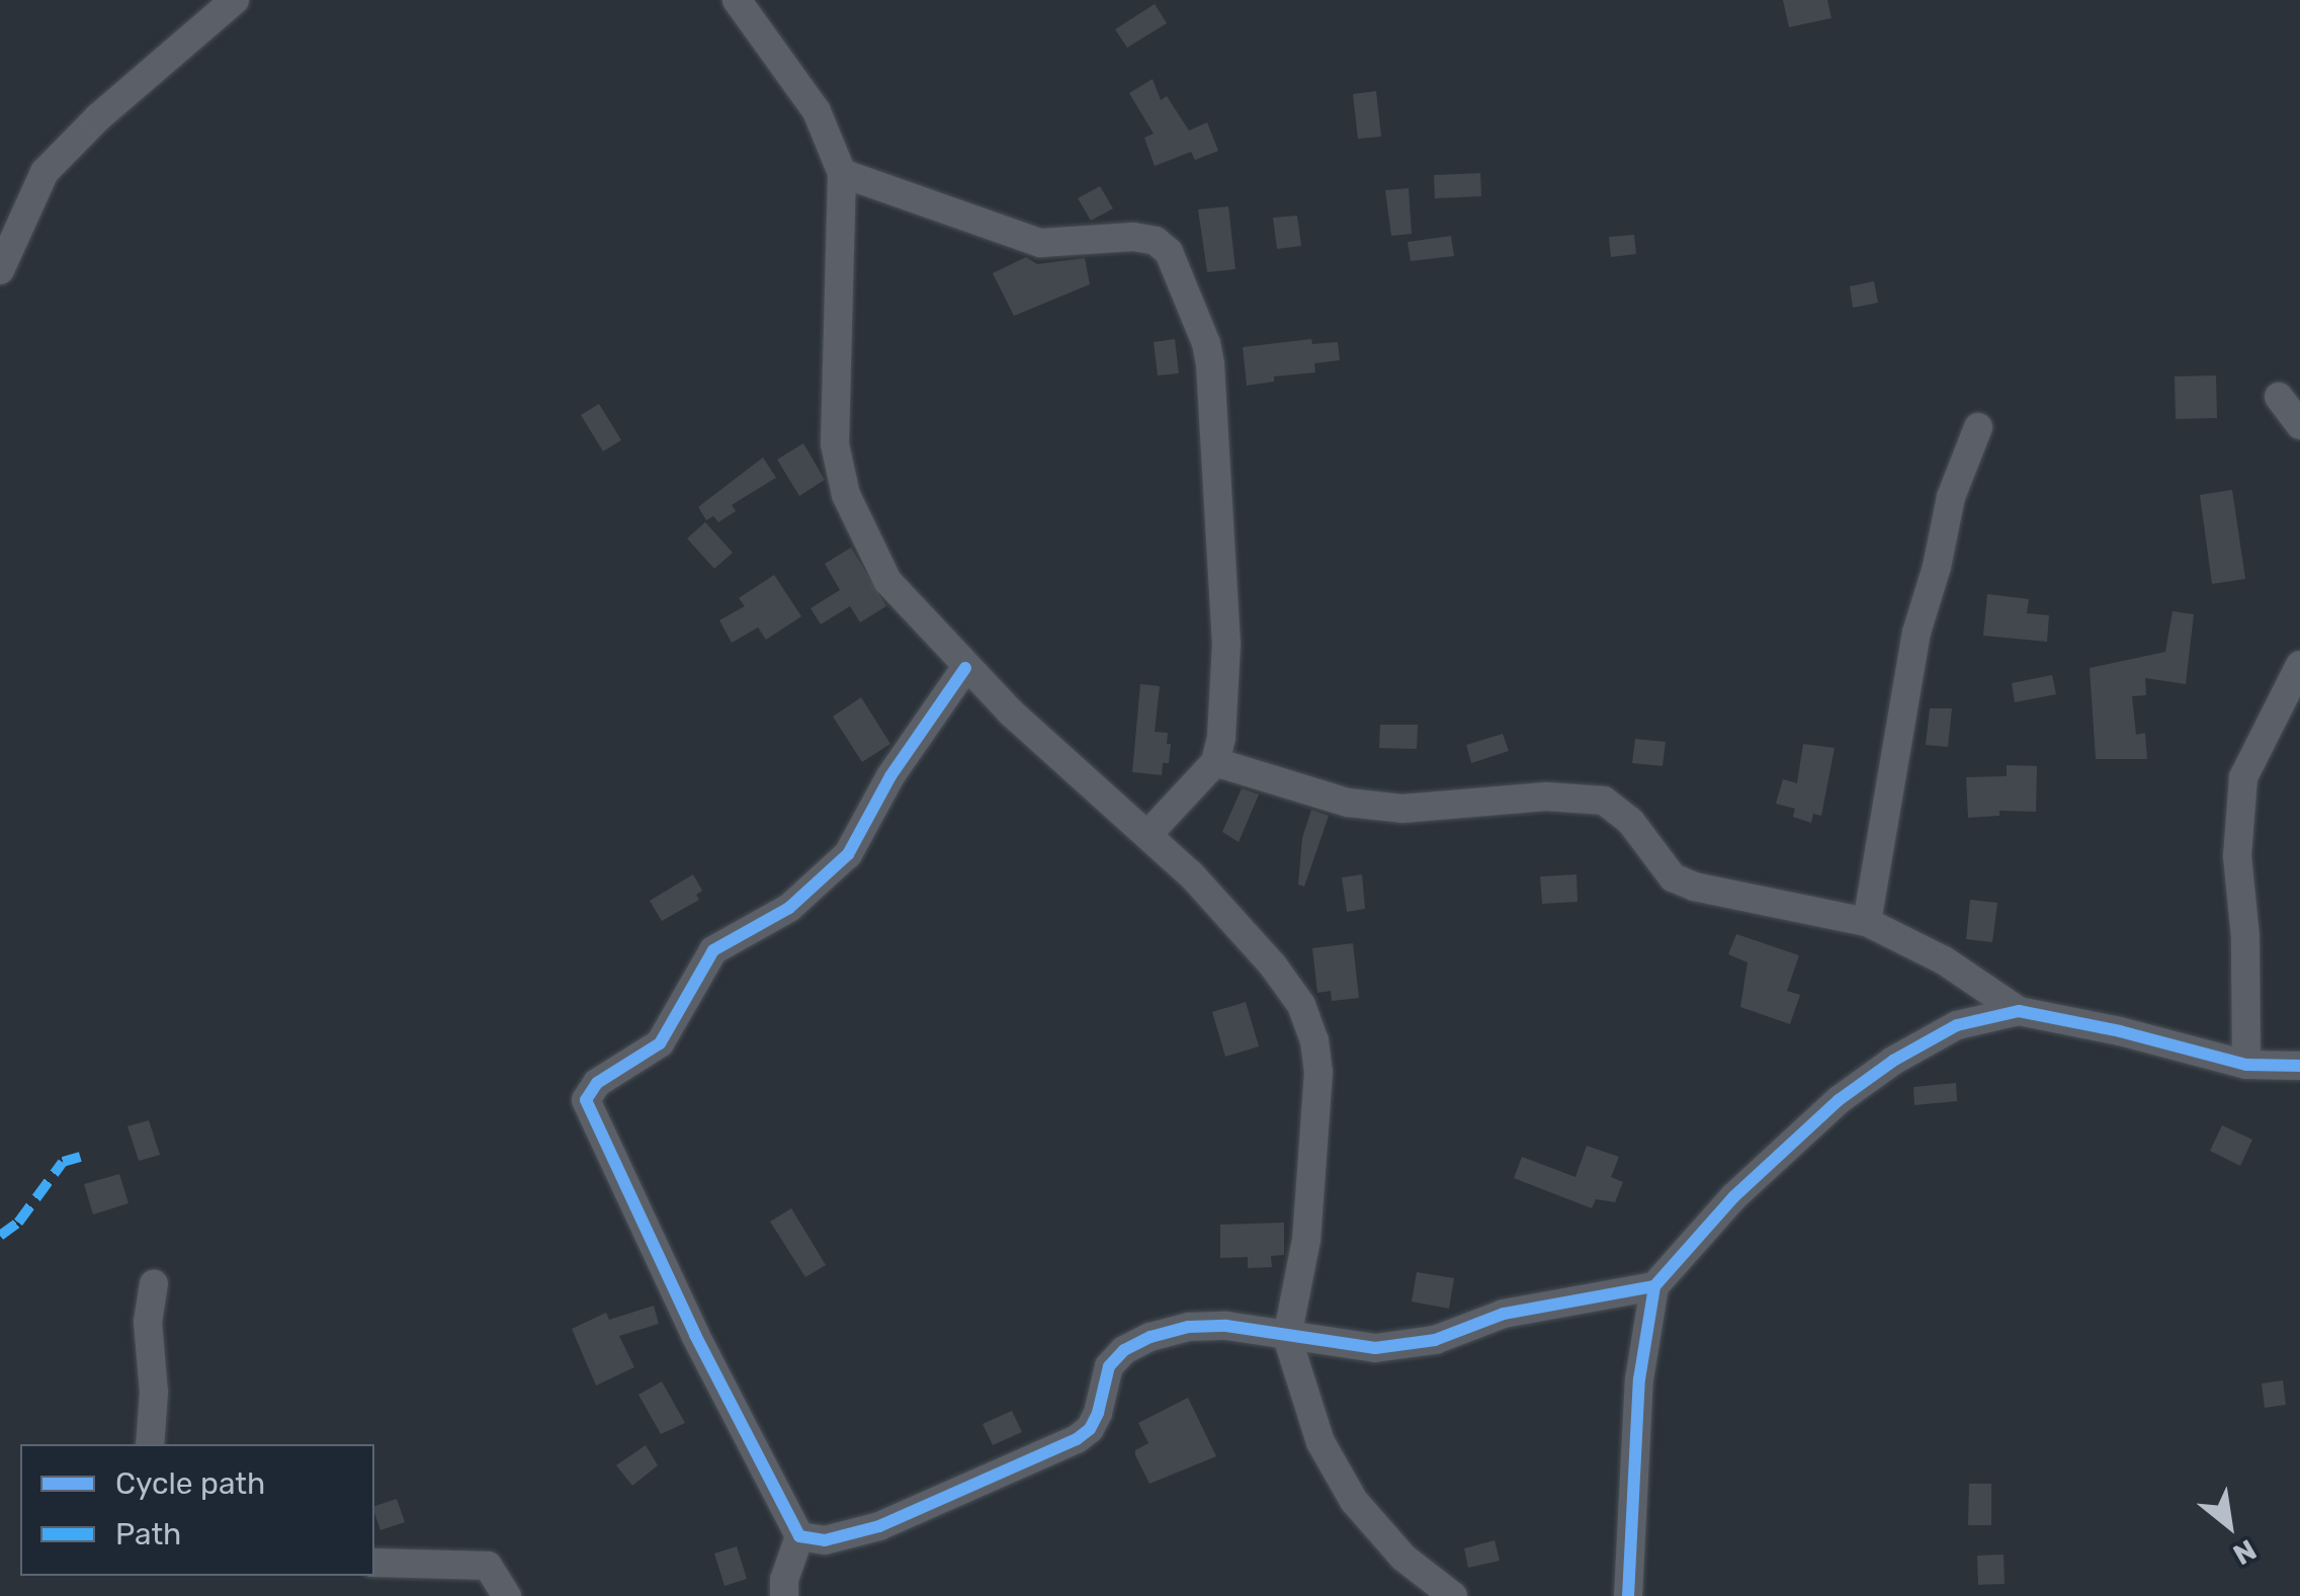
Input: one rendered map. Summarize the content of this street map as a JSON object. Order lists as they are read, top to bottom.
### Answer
{
  "legend": ["Cycle path", "Path"],
  "north": "bottom right"
}
